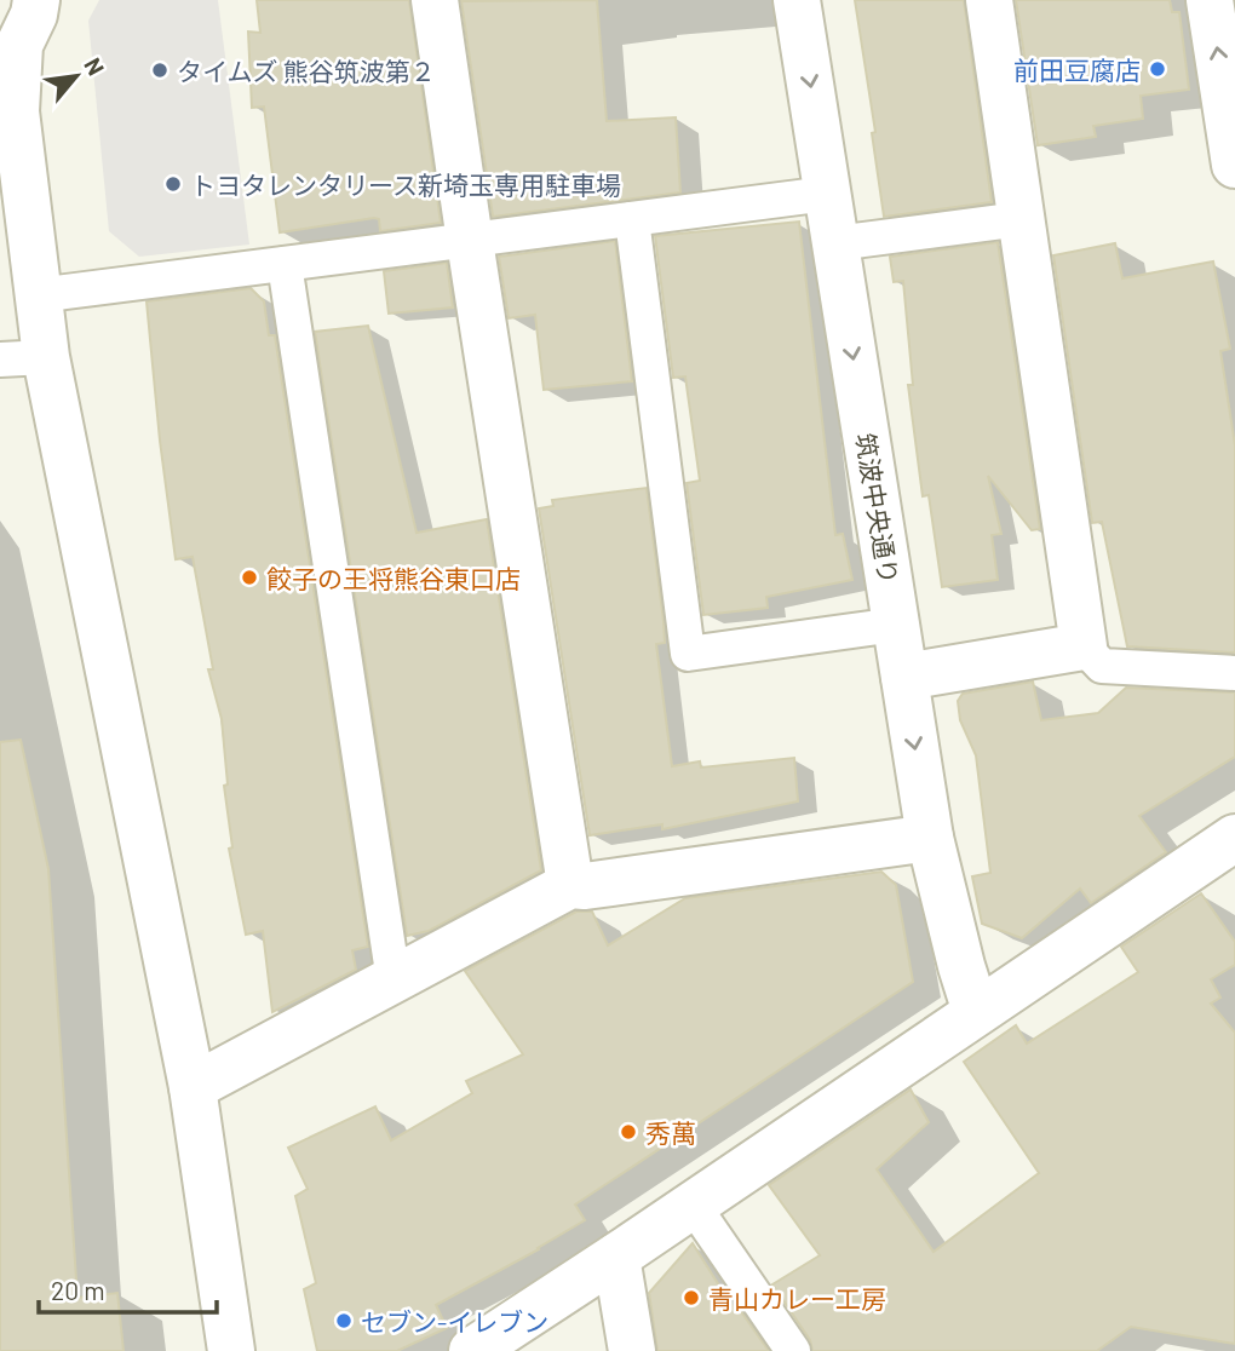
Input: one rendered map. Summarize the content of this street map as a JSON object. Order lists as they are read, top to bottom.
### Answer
{
  "streets": {
    "street": ["筑波中央通り"]
  },
  "places": [
    "前田豆腐店",
    "タイムズ 熊谷筑波第２",
    "トヨタレンタリース新埼玉専用駐車場",
    "餃子の王将熊谷東口店",
    "秀萬",
    "青山カレー工房",
    "セブン-イレブン"
  ],
  "scale_bar": "20 m",
  "north": "top right"
}
